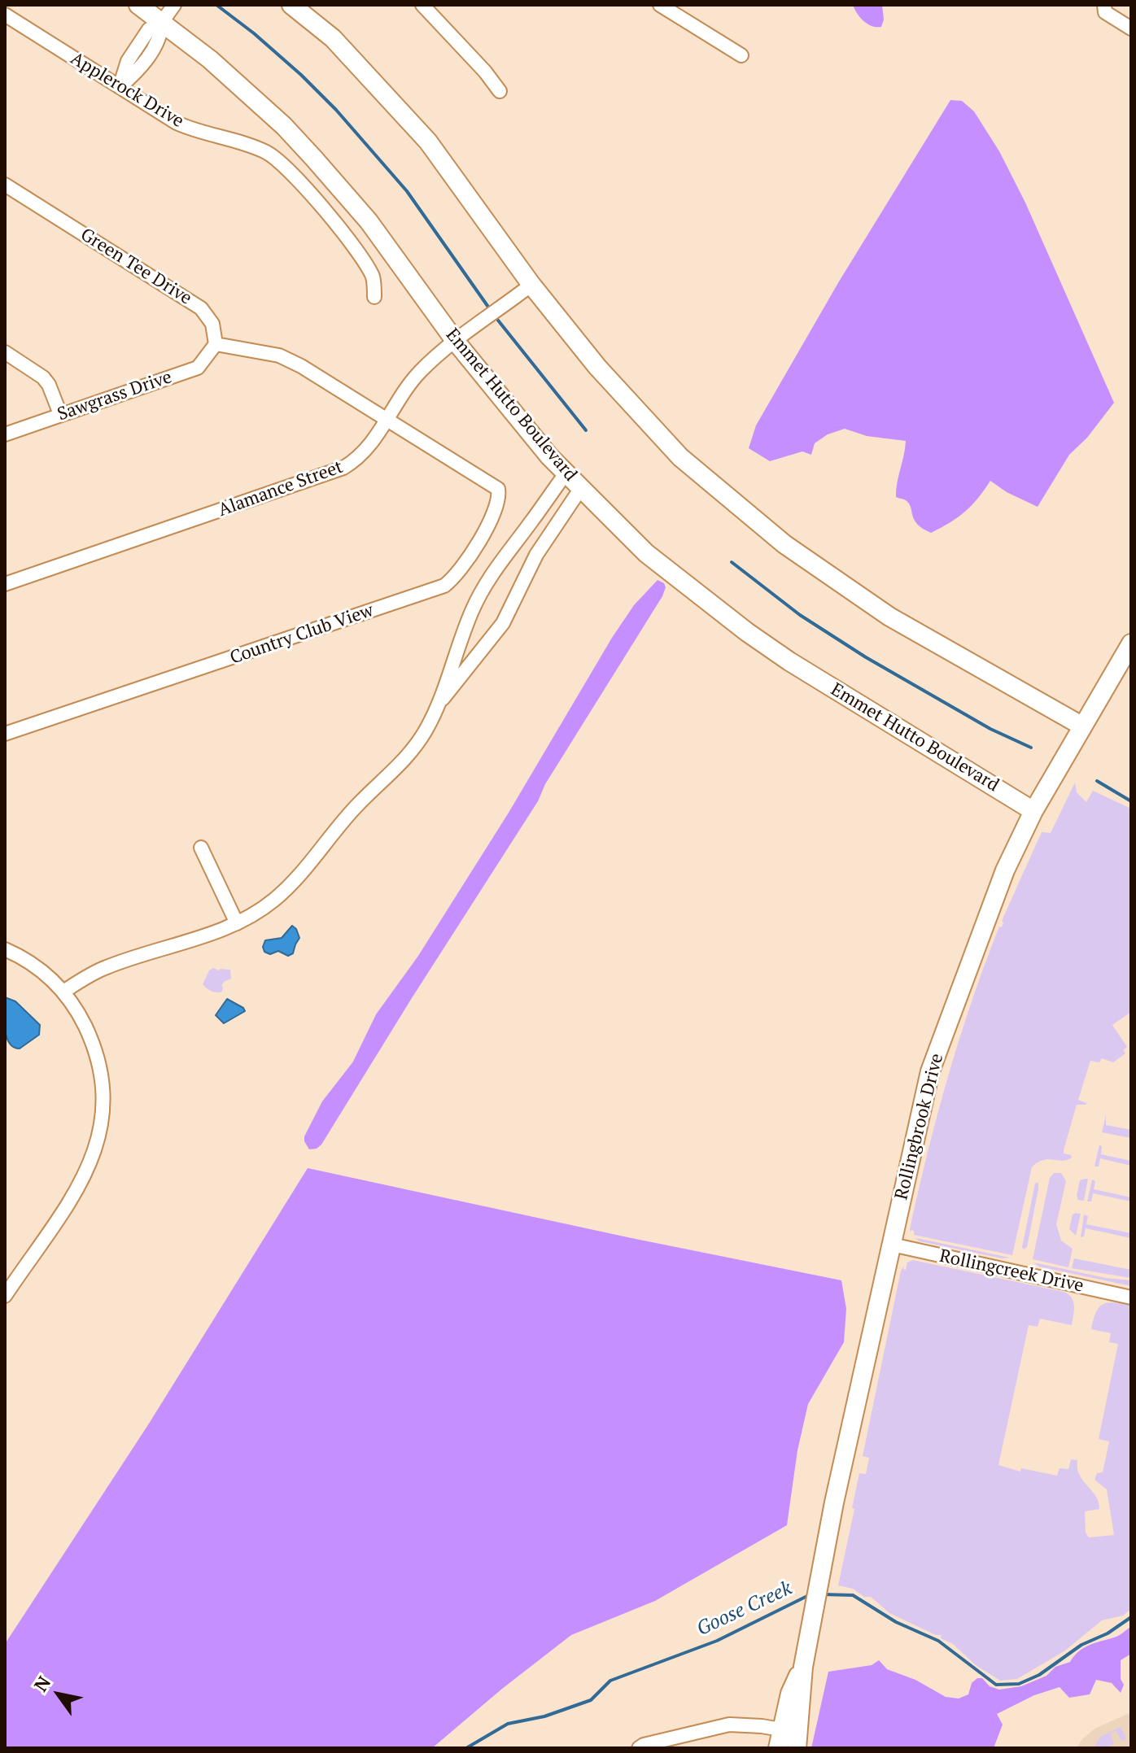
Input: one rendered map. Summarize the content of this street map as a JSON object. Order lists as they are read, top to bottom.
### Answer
{
  "streets": {
    "street": [
      "Applerock Drive",
      "Green Tee Drive",
      "Sawgrass Drive",
      "Emmet Hutto Boulevard",
      "Alamance Street",
      "Country Club View",
      "Rollingbrook Drive",
      "Rollingcreek Drive"
    ]
  },
  "crossings": [
    ["Green Tee Drive", "Sawgrass Drive"],
    ["Emmet Hutto Boulevard", "Alamance Street"],
    ["Emmet Hutto Boulevard", "Rollingbrook Drive"],
    ["Alamance Street", "Country Club View"],
    ["Rollingbrook Drive", "Rollingcreek Drive"]
  ],
  "water": ["Goose Creek"],
  "north": "top left"
}
